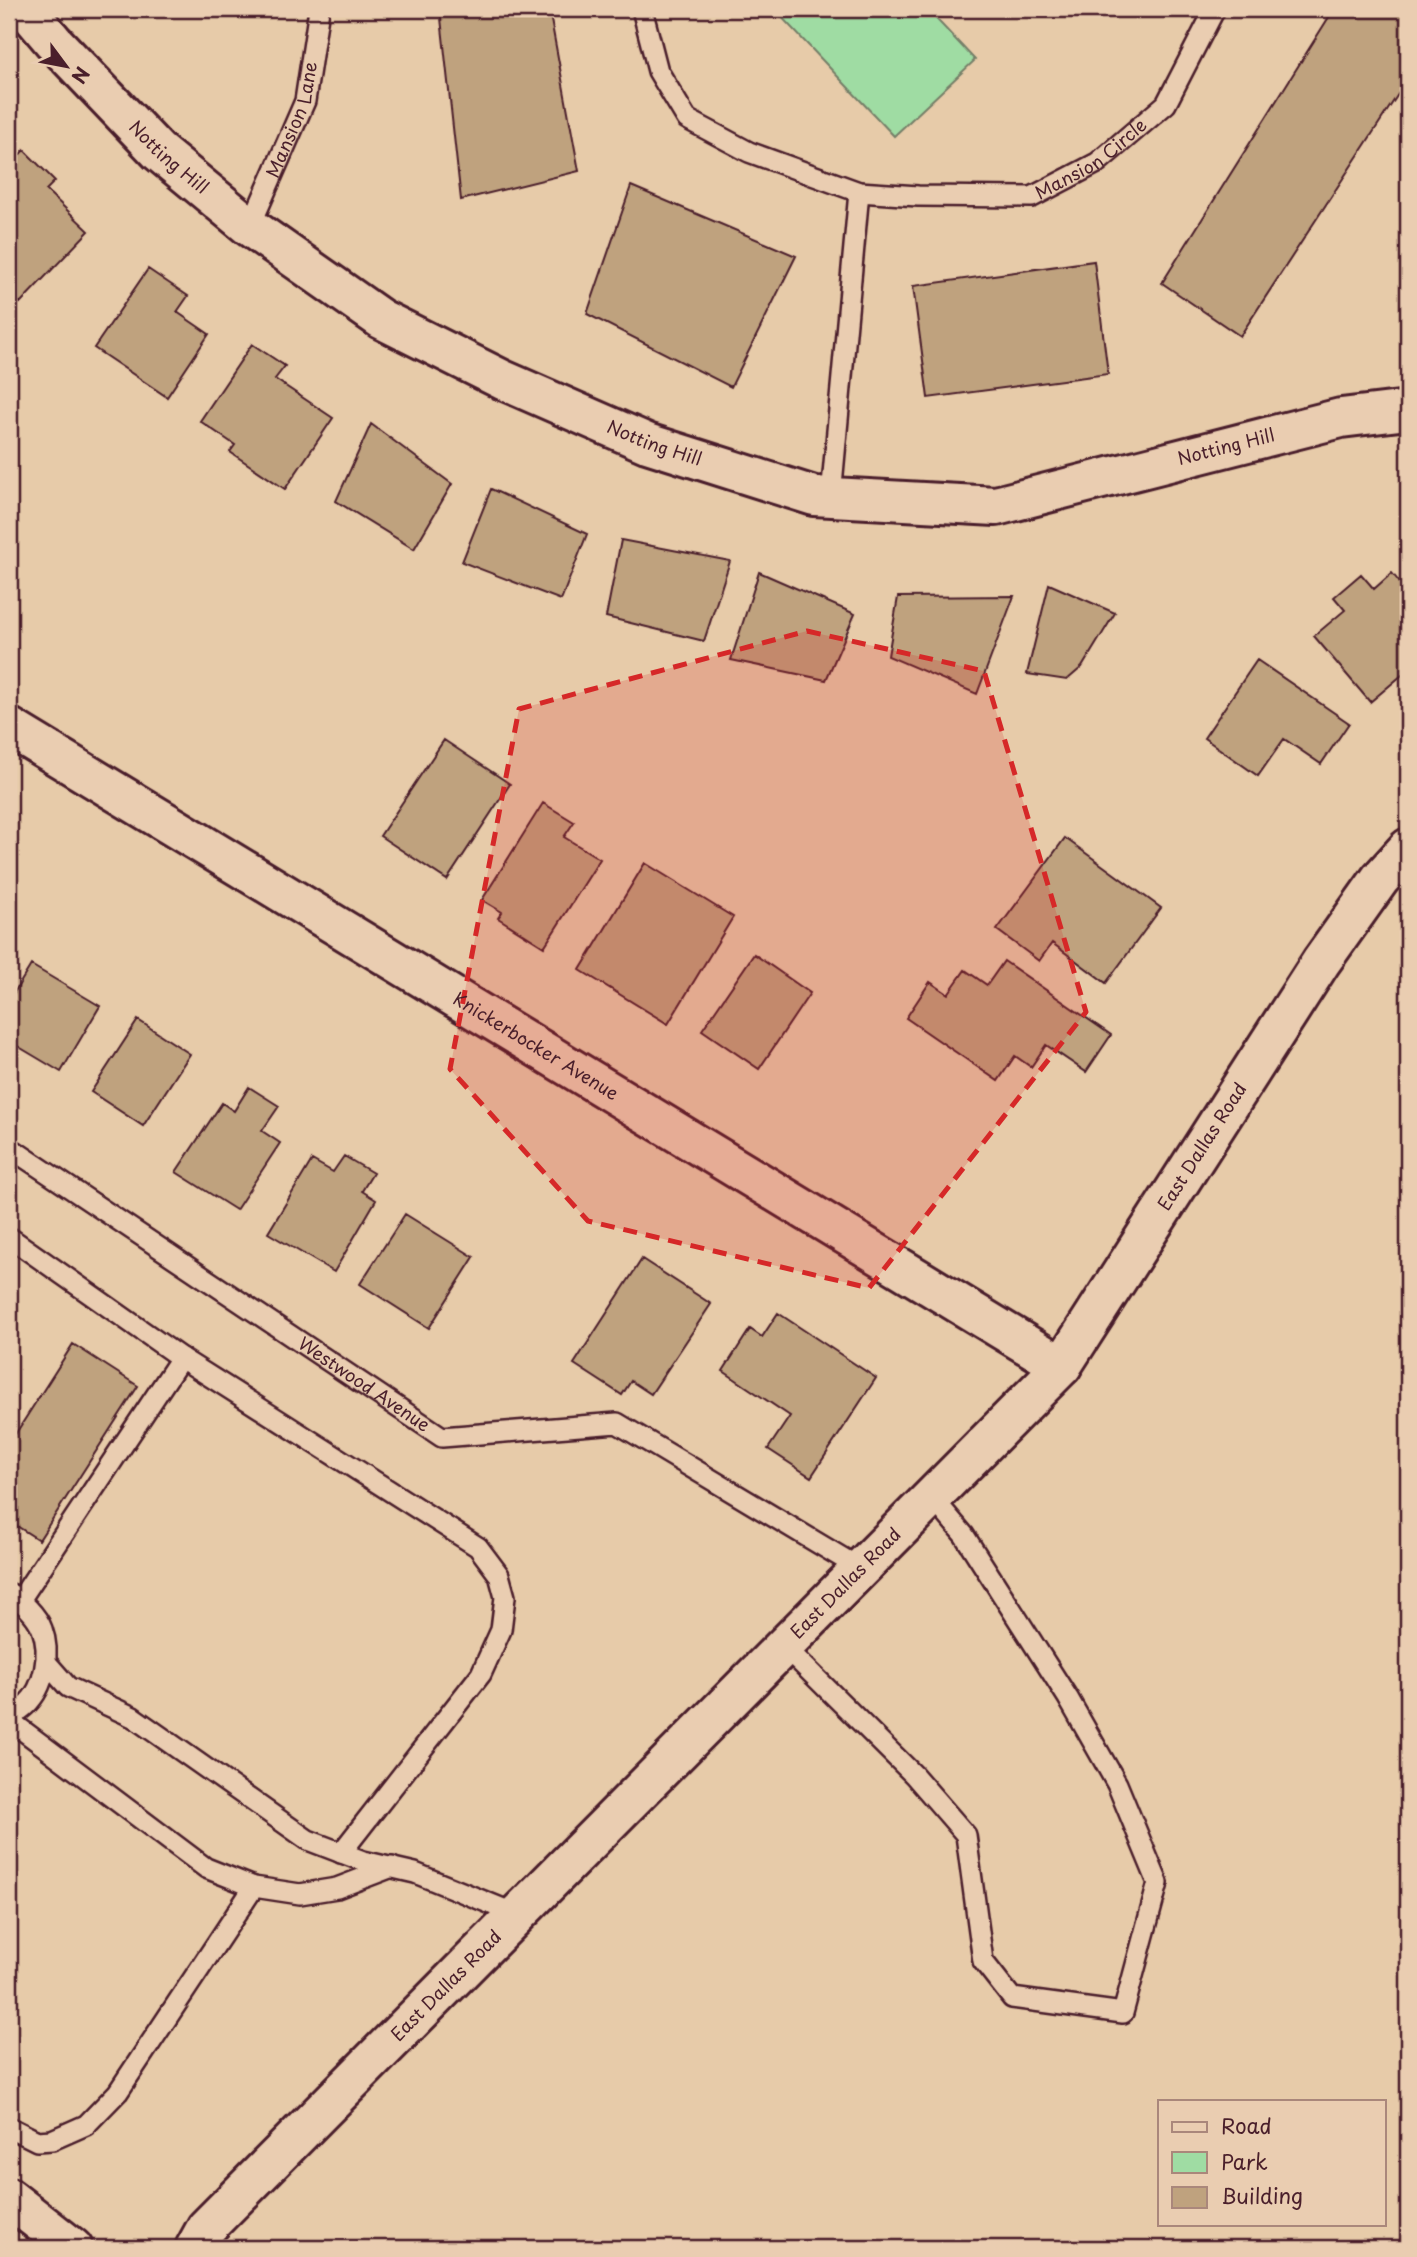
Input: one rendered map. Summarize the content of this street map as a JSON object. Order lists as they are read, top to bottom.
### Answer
{
  "streets": {
    "street": ["Notting Hill", "Knickerbocker Avenue", "East Dallas Road"],
    "lane": ["Mansion Lane", "Mansion Circle", "Westwood Avenue"]
  },
  "crossings": [
    ["Mansion Lane", "Notting Hill"],
    ["Knickerbocker Avenue", "East Dallas Road"],
    ["East Dallas Road", "Westwood Avenue"]
  ],
  "legend": ["Road", "Park", "Building"],
  "north": "bottom right"
}
